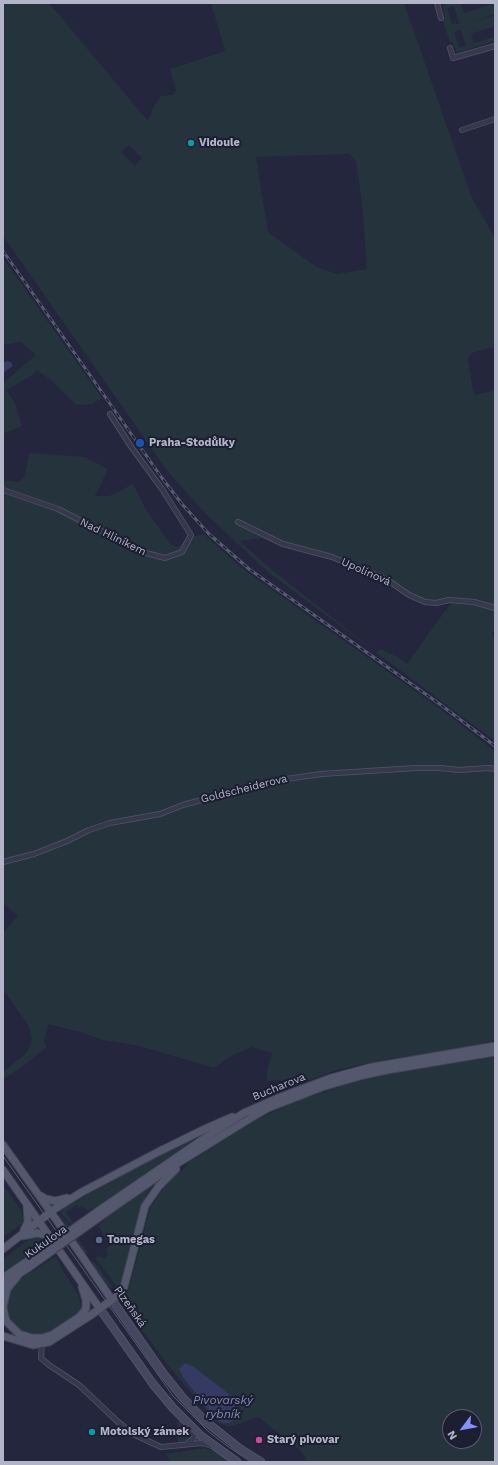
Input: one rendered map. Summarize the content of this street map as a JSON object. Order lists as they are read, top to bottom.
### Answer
{
  "streets": {
    "main road": ["Bucharova", "Kukulova", "Plzeňská"],
    "street": ["Nad Hliníkem", "Upolínová", "Goldscheiderova"]
  },
  "crossings": [
    ["Bucharova", "Kukulova"]
  ],
  "water": ["Pivovarský rybník"],
  "places": [
    "Vidoule",
    "Praha-Stodůlky",
    "Tomegas",
    "Motolský zámek",
    "Starý pivovar"
  ],
  "north": "bottom left"
}
